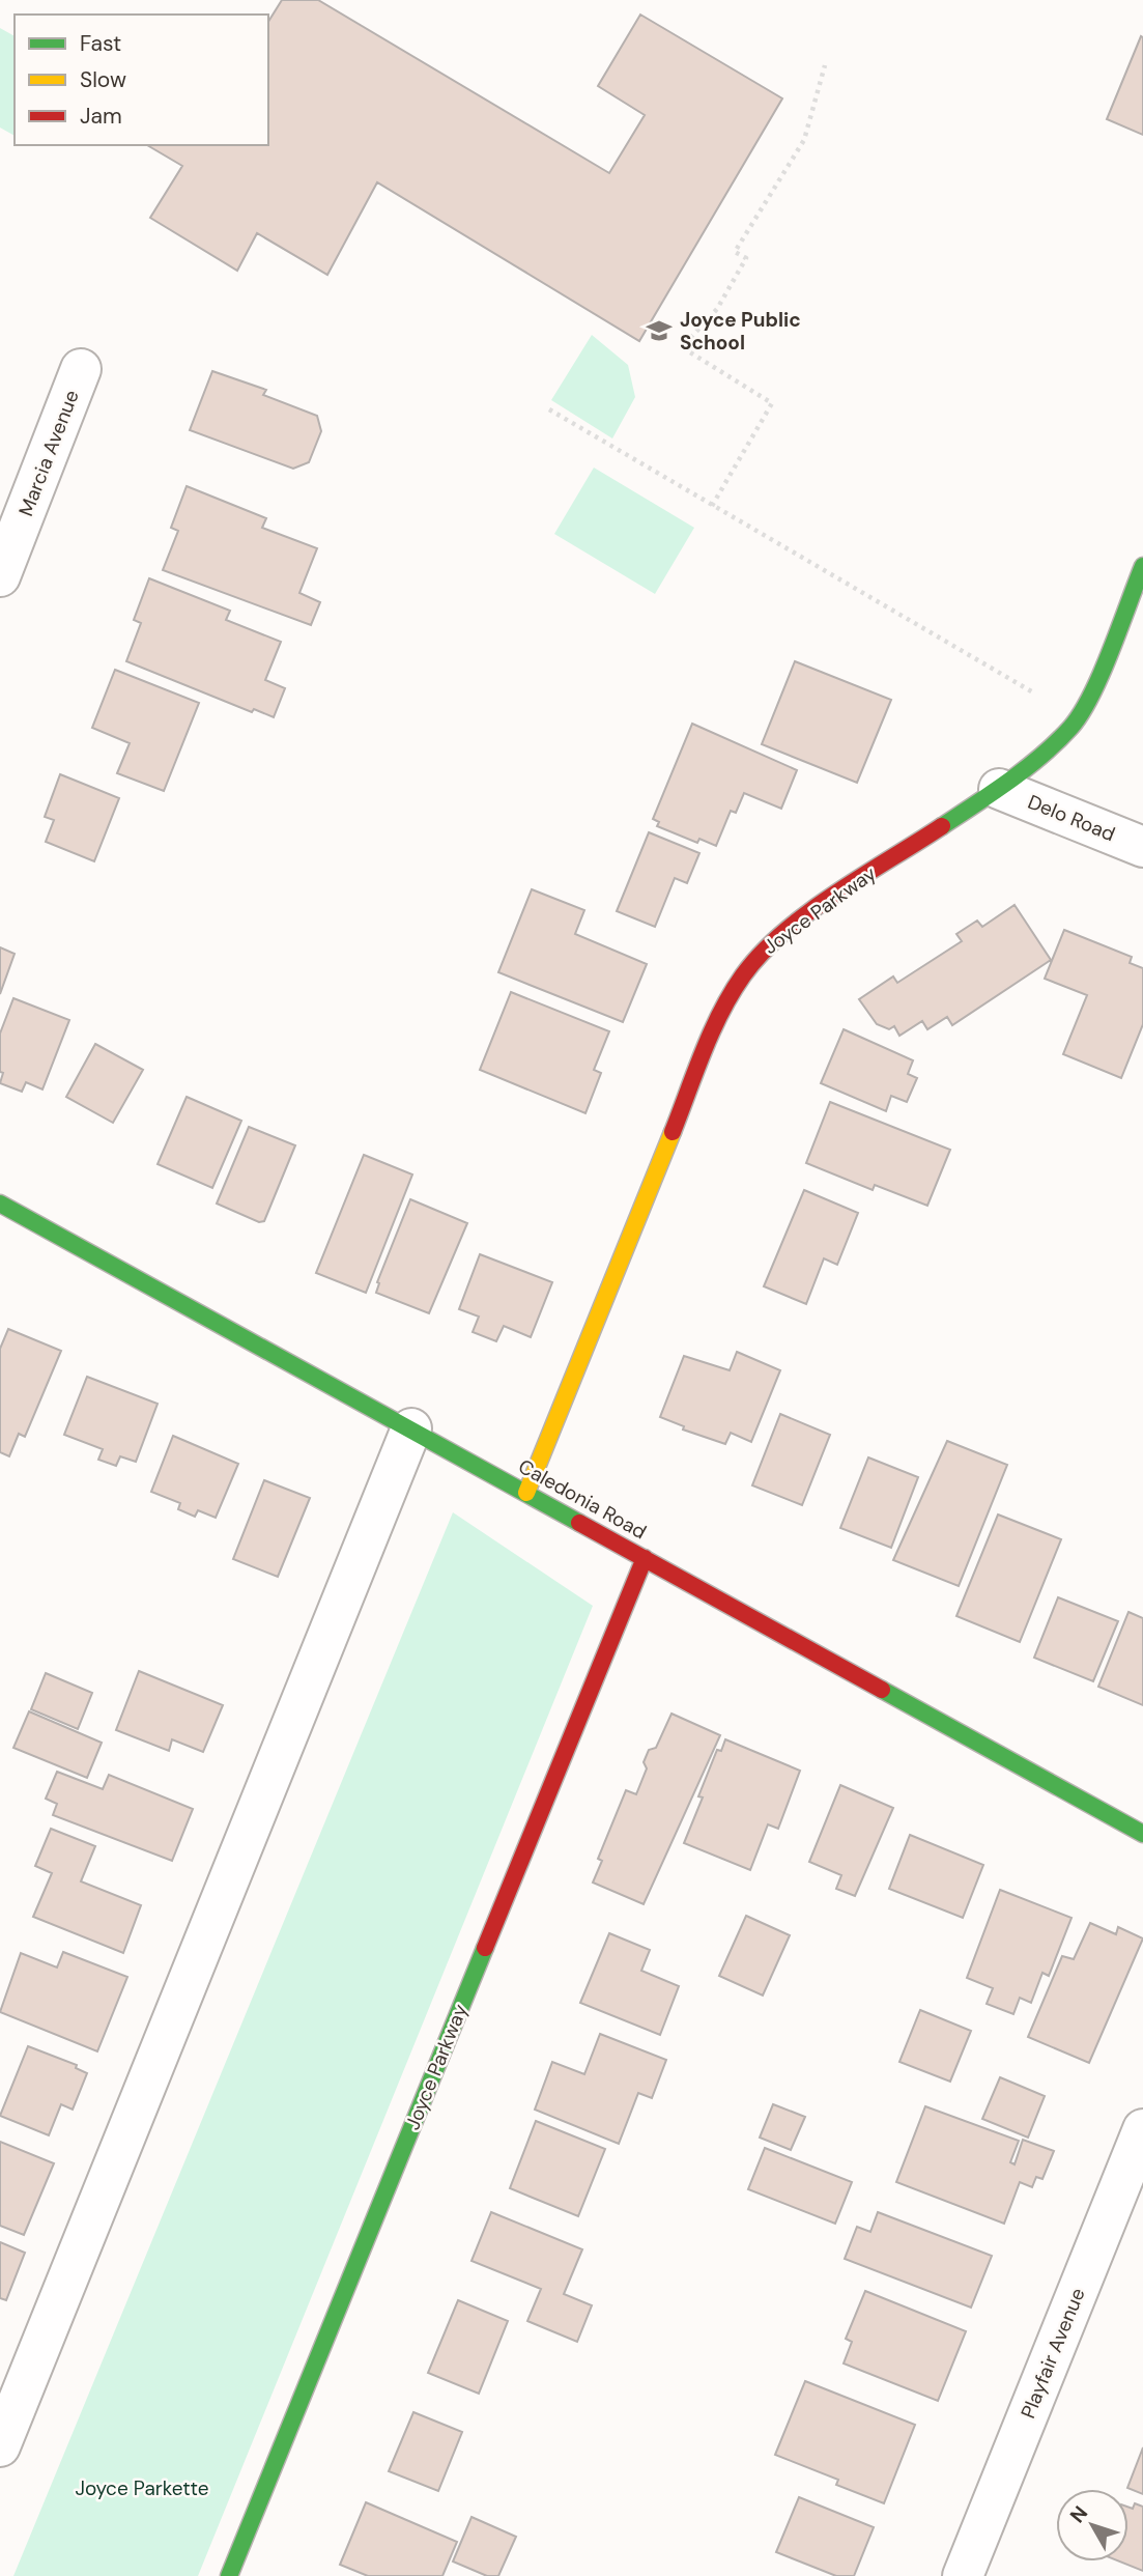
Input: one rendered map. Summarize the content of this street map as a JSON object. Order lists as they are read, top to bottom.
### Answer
{
  "streets": {
    "street": [
      "Marcia Avenue",
      "Delo Road",
      "Joyce Parkway",
      "Caledonia Road",
      "Playfair Avenue"
    ]
  },
  "crossings": [
    ["Delo Road", "Joyce Parkway"],
    ["Joyce Parkway", "Caledonia Road"]
  ],
  "parks": ["Joyce Parkette"],
  "places": {
    "school or university": ["Joyce Public School"]
  },
  "legend": ["Fast", "Slow", "Jam"],
  "north": "top left"
}
